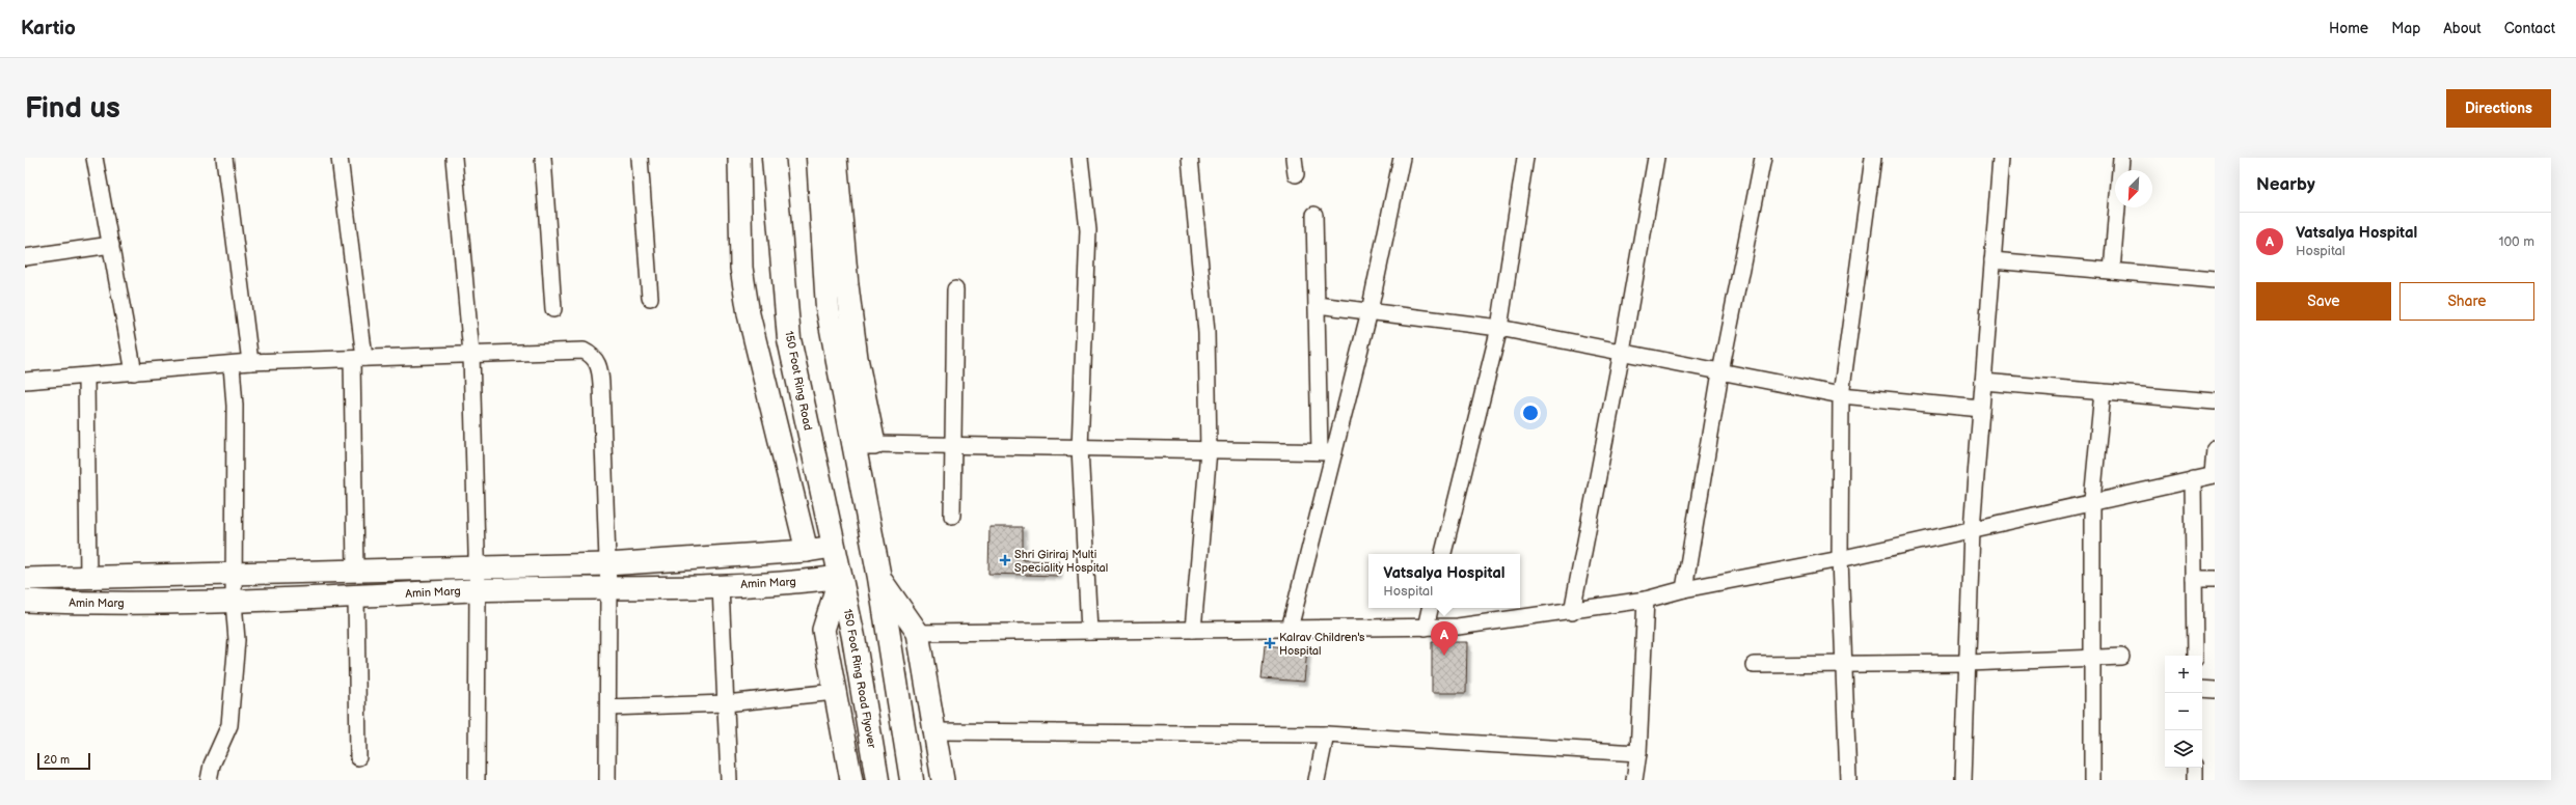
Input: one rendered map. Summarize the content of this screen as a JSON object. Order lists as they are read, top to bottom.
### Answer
{
  "streets": {
    "highway": ["150 Foot Ring Road", "150 Foot Ring Road Flyover"],
    "main road": ["Amin Marg"]
  },
  "crossings": [
    ["150 Foot Ring Road", "Amin Marg"],
    ["150 Foot Ring Road", "150 Foot Ring Road Flyover"],
    ["Amin Marg", "150 Foot Ring Road Flyover"]
  ],
  "places": {
    "health": ["Shri Giriraj Multi Speciality Hospital", "Kalrav Children's Hospital"]
  },
  "scale_bar": "20 m",
  "north": "bottom left",
  "page": {
    "header": "Kartio",
    "nav": [
      "Home",
      "Map",
      "About",
      "Contact"
    ],
    "buttons": [
      "Directions",
      ["Save", "Share"]
    ],
    "title": "Find us",
    "heading": "Nearby",
    "list": [
      {
        "mark": "A",
        "name": "Vatsalya Hospital",
        "note": "Hospital",
        "value": "100 m"
      }
    ],
    "popup": ["Vatsalya Hospital", "Hospital"],
    "pins": "A",
    "map_buttons": ["+", "−"],
    "scale": "20 m"
  }
}
